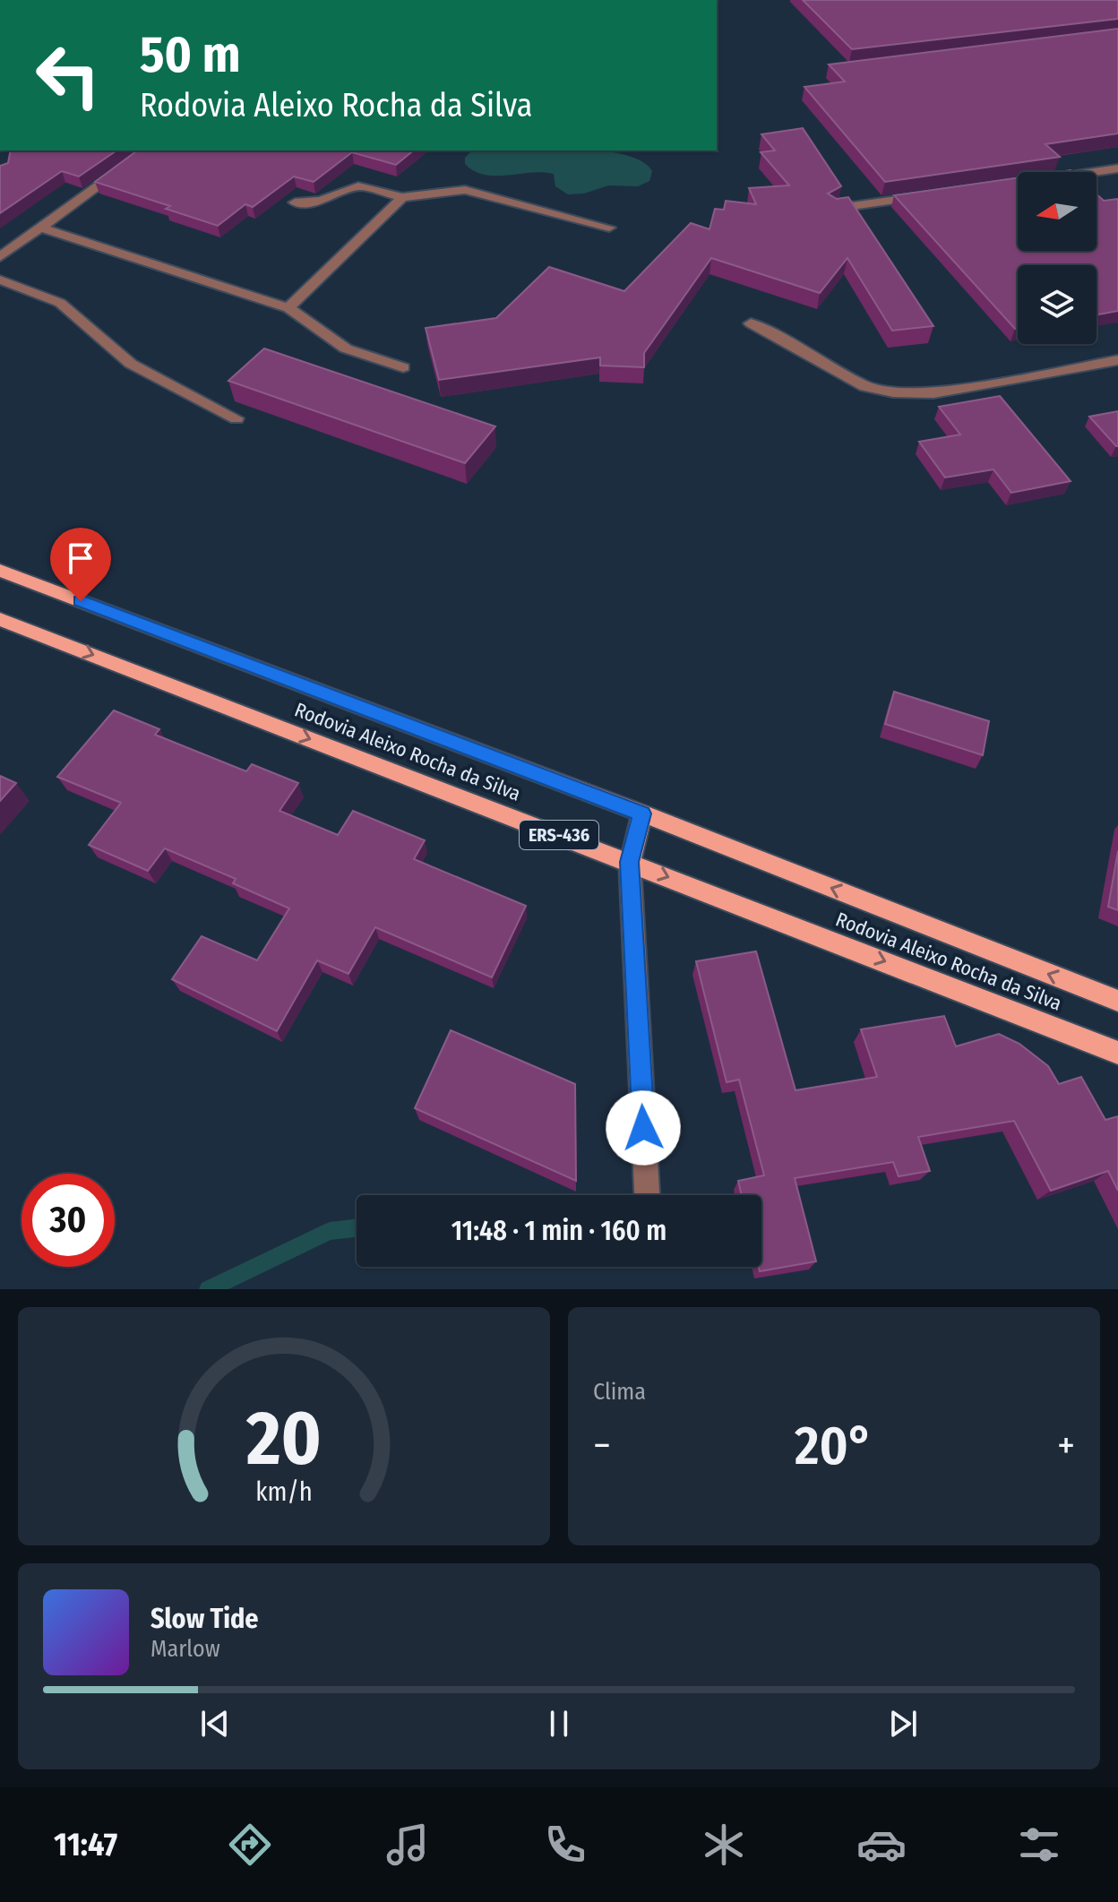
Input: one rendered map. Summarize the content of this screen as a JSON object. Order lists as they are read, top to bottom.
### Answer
{
  "streets": {
    "main road": ["Rodovia Aleixo Rocha da Silva", "ERS-436"]
  },
  "north": "left",
  "page": {
    "turn": ["50 m", "Rodovia Aleixo Rocha da Silva"],
    "limit": "30",
    "trip": "11:48 · 1 min · 160 m",
    "tile": "Clima",
    "heat": ["−", "20°", "+"],
    "song": ["Slow Tide", "Marlow"],
    "tabs": "11:47",
    "gauge": ["20", "km/h"]
  }
}
